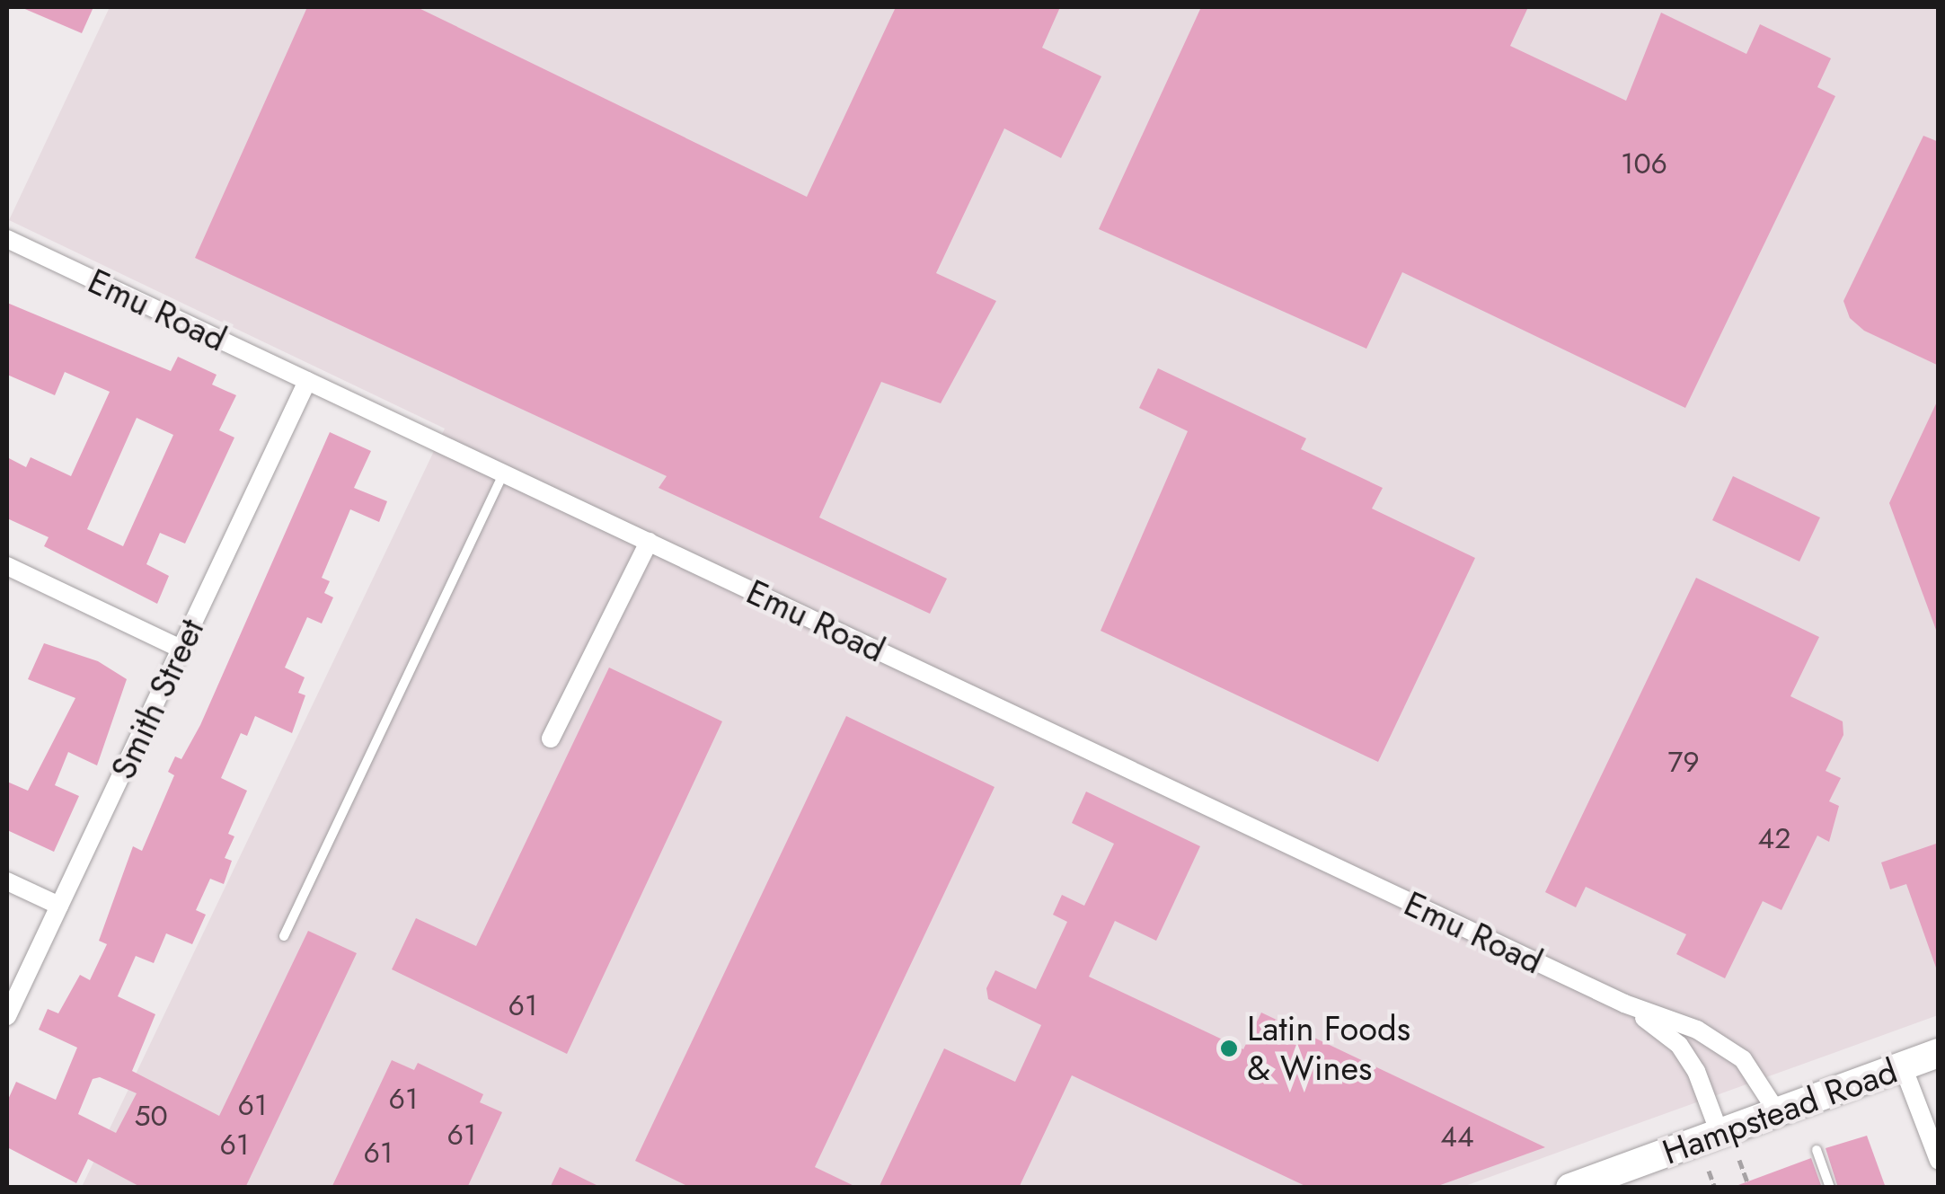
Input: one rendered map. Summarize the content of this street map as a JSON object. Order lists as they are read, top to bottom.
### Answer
{
  "streets": {
    "main road": ["Hampstead Road"],
    "street": ["Emu Road", "Smith Street"]
  },
  "crossings": [
    ["Emu Road", "Smith Street"],
    ["Emu Road", "Hampstead Road"]
  ],
  "places": ["Latin Foods & Wines"],
  "house_numbers": [
    "106",
    "79",
    "42",
    "61",
    "61",
    "61",
    "50",
    "61",
    "44",
    "61",
    "61"
  ]
}
